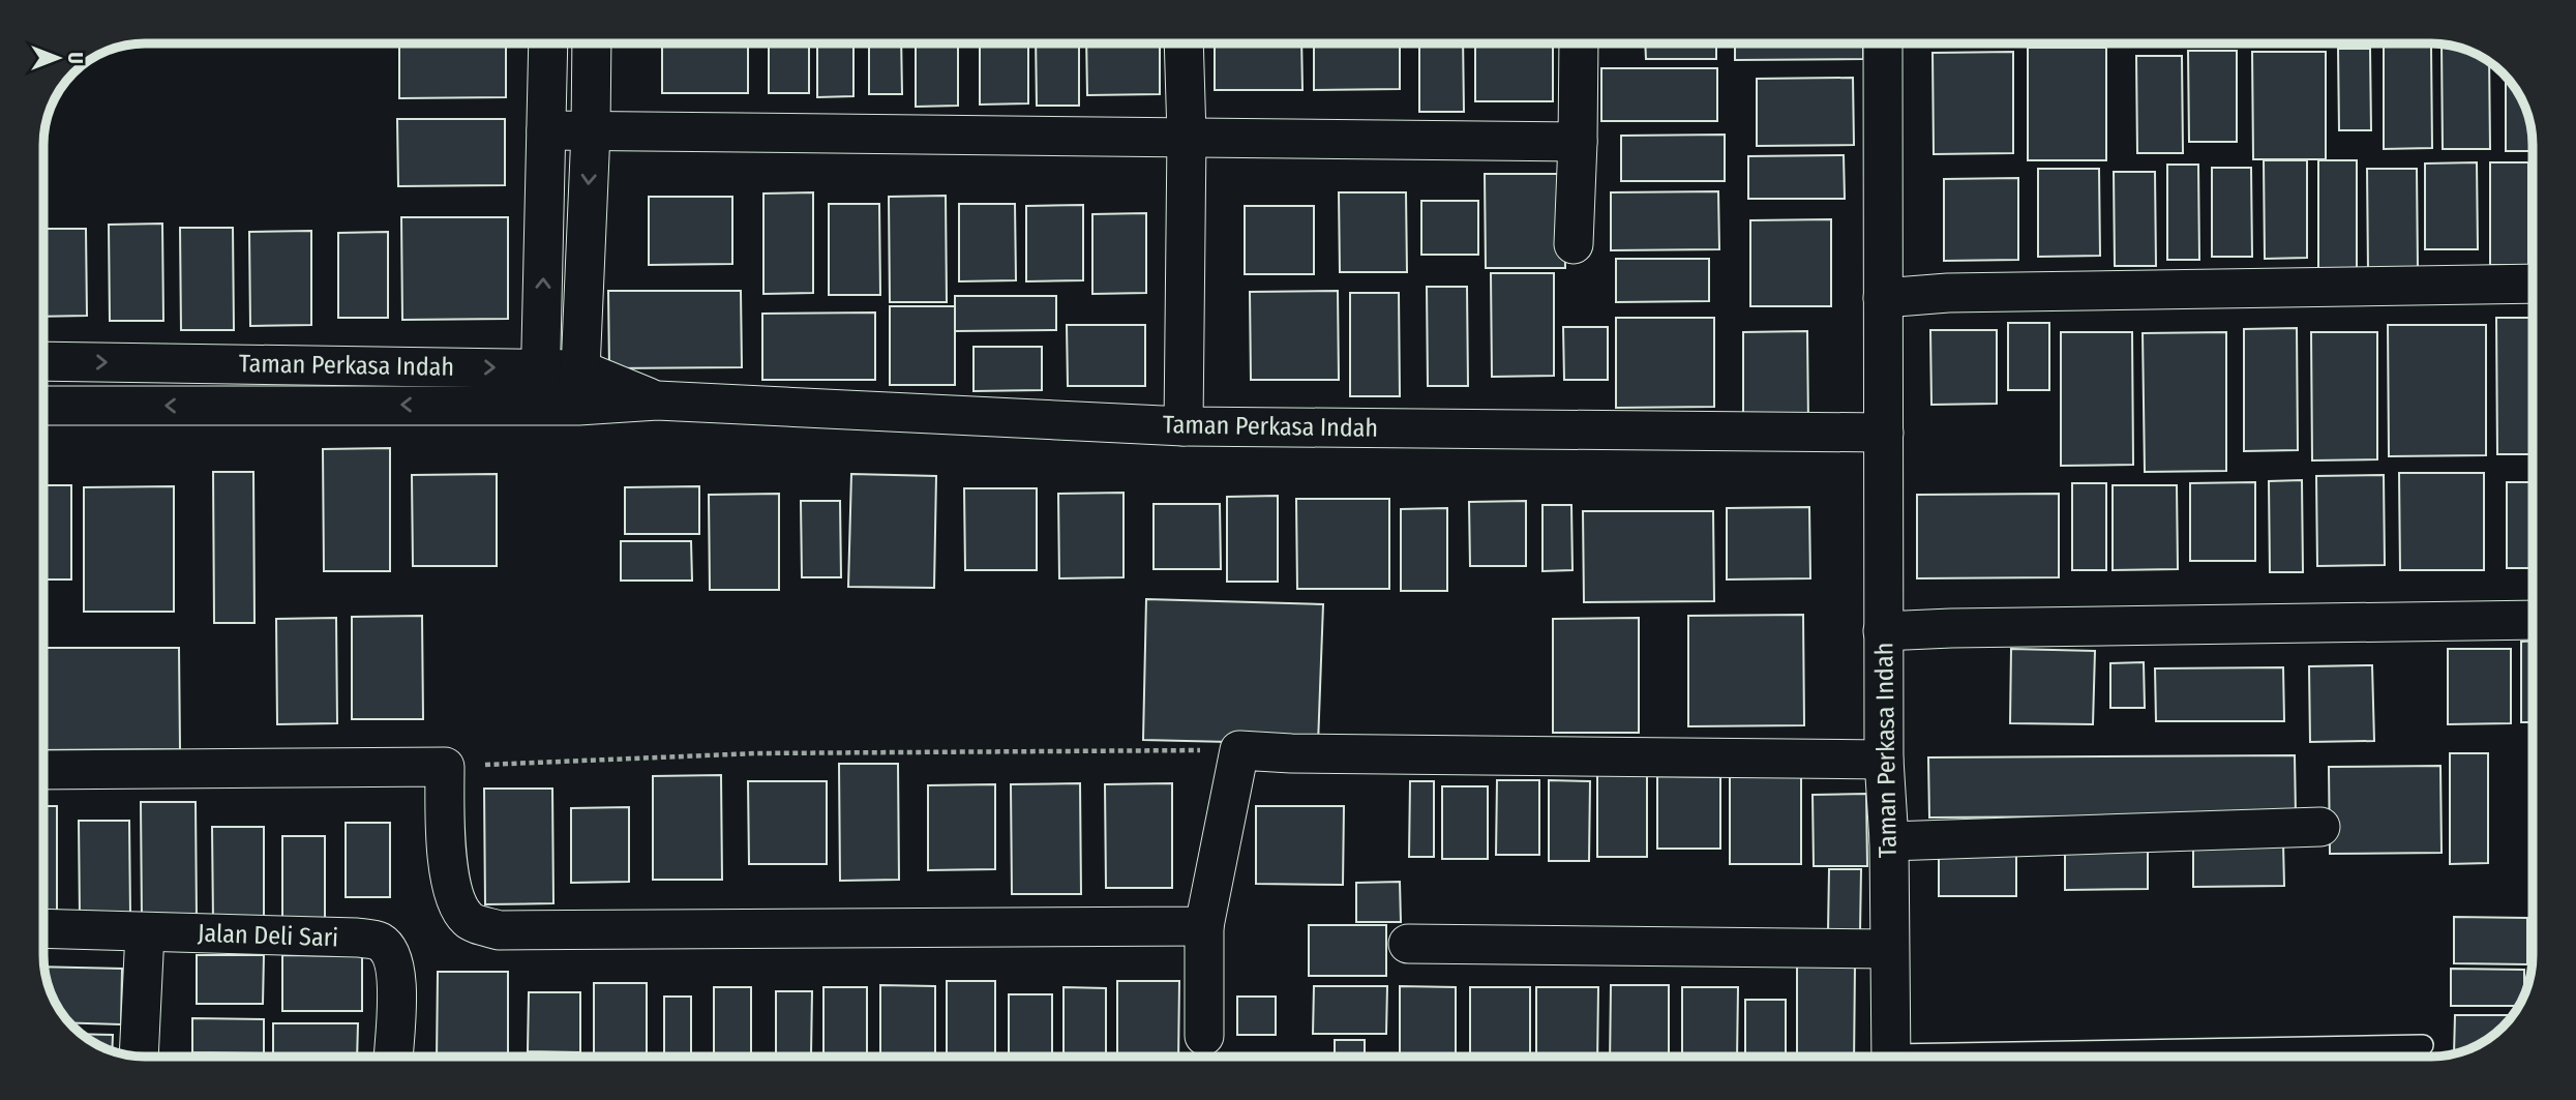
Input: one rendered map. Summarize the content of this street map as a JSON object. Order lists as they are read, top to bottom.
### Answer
{
  "streets": {
    "street": ["Taman Perkasa Indah", "Jalan Deli Sari"]
  },
  "north": "right"
}
